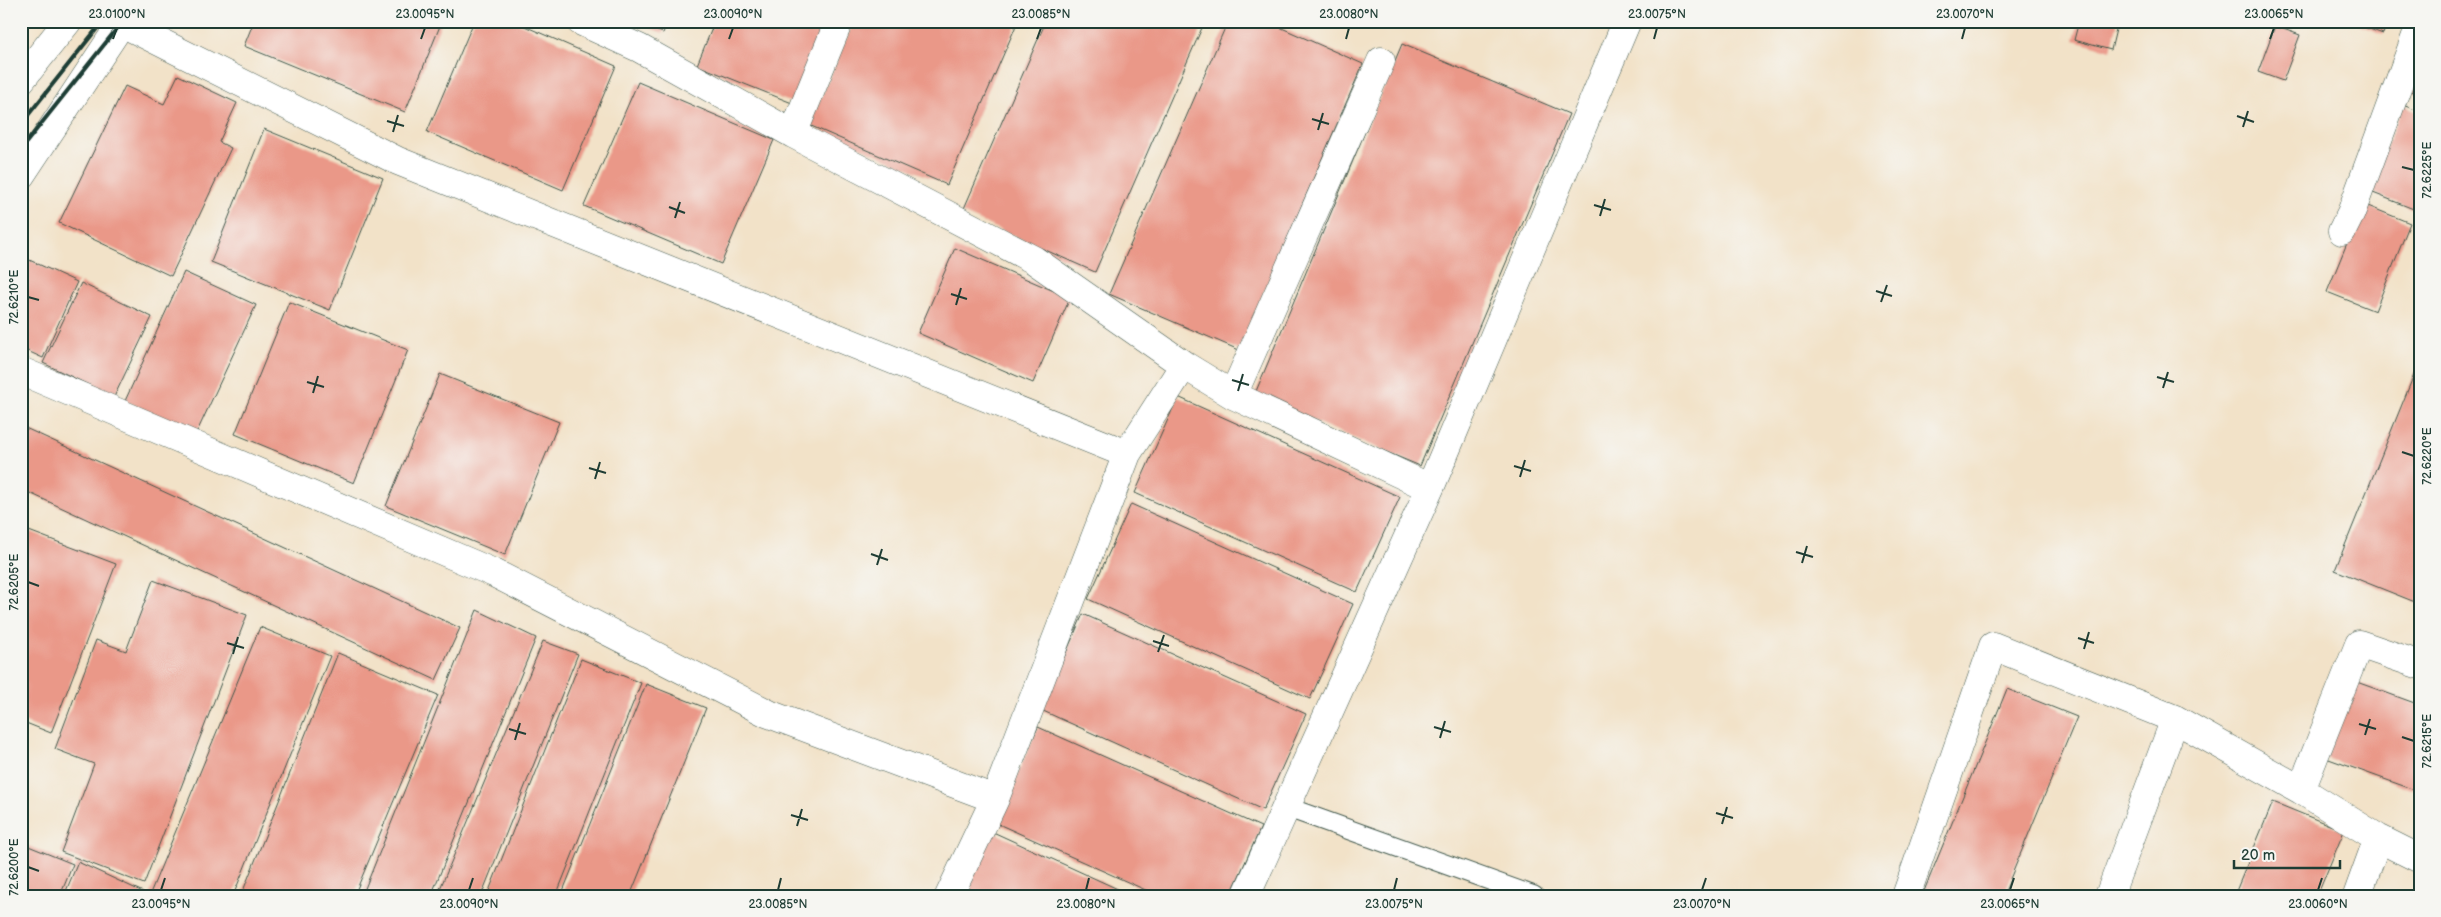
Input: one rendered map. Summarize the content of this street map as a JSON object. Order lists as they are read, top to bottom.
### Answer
{
  "scale_bar": "20 m",
  "coordinates": [
    "23.0100°N",
    "23.0095°N",
    "23.0090°N",
    "23.0085°N",
    "23.0080°N",
    "23.0075°N",
    "23.0070°N",
    "23.0065°N",
    "72.6225°E",
    "72.6210°E",
    "72.6220°E",
    "72.6205°E",
    "72.6215°E",
    "72.6200°E",
    "23.0060°N"
  ]
}
